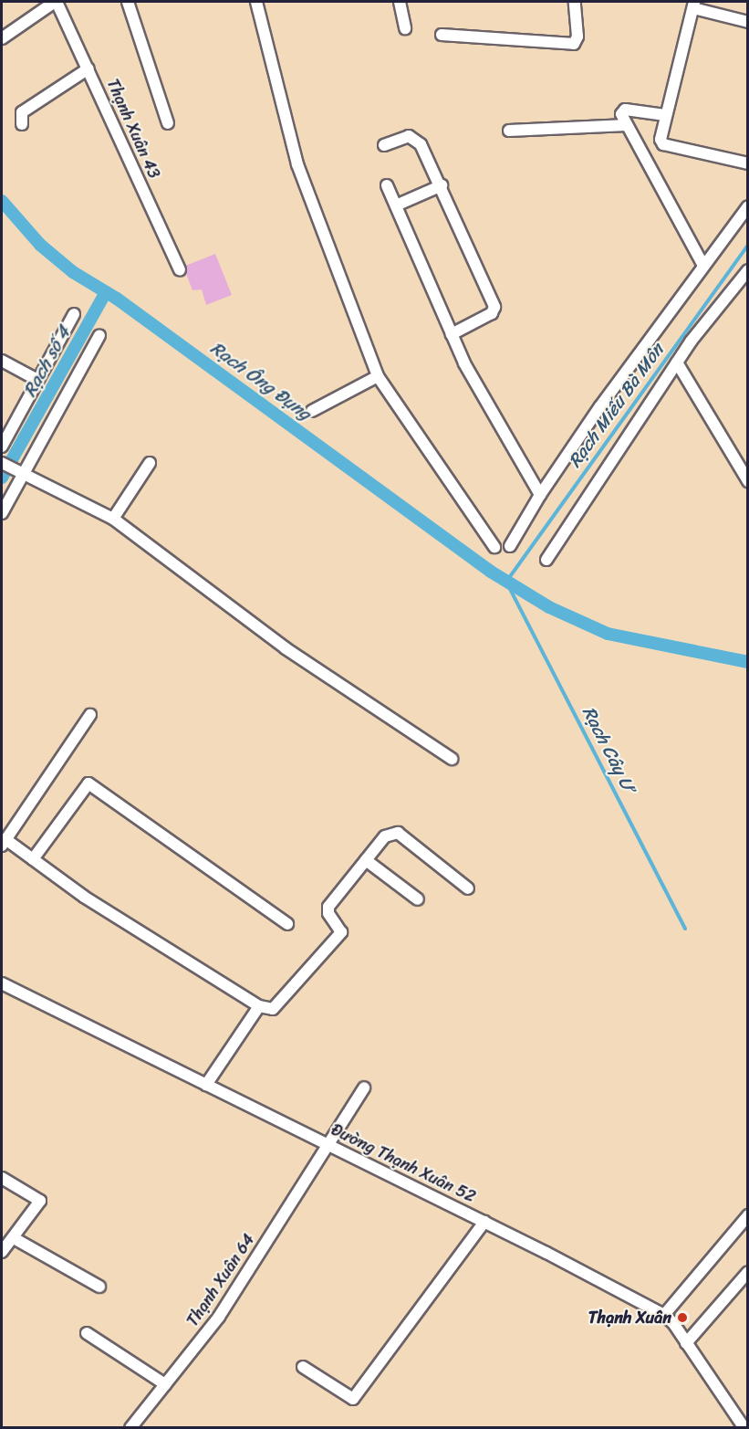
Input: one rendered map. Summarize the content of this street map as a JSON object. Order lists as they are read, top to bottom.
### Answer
{
  "streets": {
    "street": ["Thạnh Xuân 43", "Đường Thạnh Xuân 52", "Thạnh Xuân 64"]
  },
  "crossings": [
    ["Đường Thạnh Xuân 52", "Thạnh Xuân 64"]
  ],
  "water": [
    "Rạch số 4",
    "Rạch Ông Đụng",
    "Rạch Miếu Bà Môn",
    "Rạch Cây Ư"
  ],
  "places": ["Thạnh Xuân"]
}
